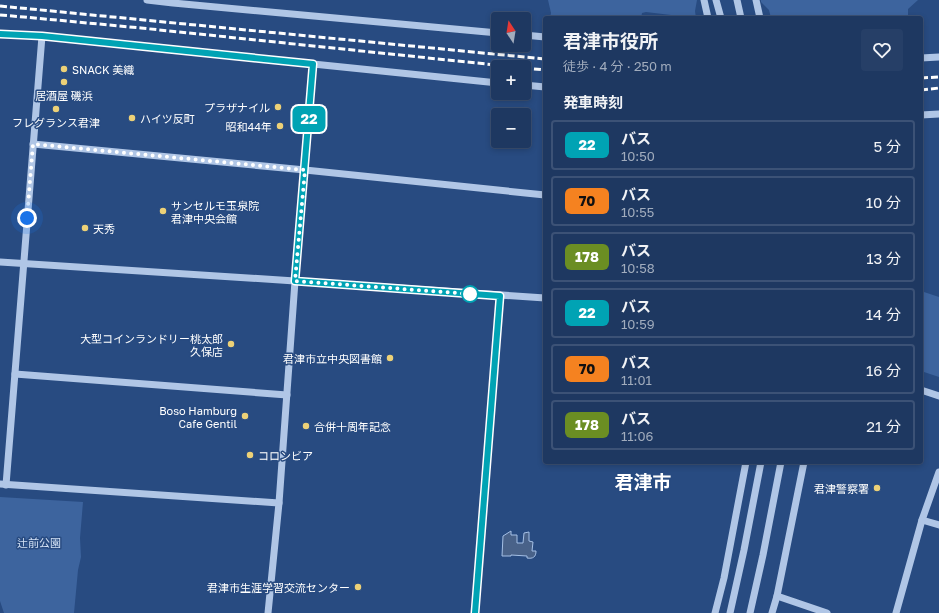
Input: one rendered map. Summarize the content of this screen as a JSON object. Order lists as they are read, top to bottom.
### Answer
{
  "districts": ["君津市"],
  "parks": ["辻前公園"],
  "places": [
    "SNACK 美織",
    "居酒屋 磯浜",
    "プラザナイル",
    "フレグランス君津",
    "ハイツ反町",
    "昭和44年",
    "サンセルモ玉泉院 君津中央会館",
    "天秀",
    "大型コインランドリー桃太郎 久保店",
    "君津市立中央図書館",
    "Boso Hamburg Cafe Gentil",
    "合併十周年記念",
    "コロンビア",
    "君津警察署",
    "君津市生涯学習交流センター"
  ],
  "lines": ["bus line 22"],
  "north": "top",
  "page": {
    "on_map": "22",
    "map_buttons": ["+", "−"],
    "heading": [
      ["君津市役所", "徒歩 · 4 分 · 250 m"],
      "発車時刻"
    ],
    "list": [
      {
        "mark": "22",
        "name": "バス",
        "note": "10:50",
        "value": "5 分"
      },
      {
        "mark": "70",
        "name": "バス",
        "note": "10:55",
        "value": "10 分"
      },
      {
        "mark": "178",
        "name": "バス",
        "note": "10:58",
        "value": "13 分"
      },
      {
        "mark": "22",
        "name": "バス",
        "note": "10:59",
        "value": "14 分"
      },
      {
        "mark": "70",
        "name": "バス",
        "note": "11:01",
        "value": "16 分"
      },
      {
        "mark": "178",
        "name": "バス",
        "note": "11:06",
        "value": "21 分"
      }
    ]
  }
}
